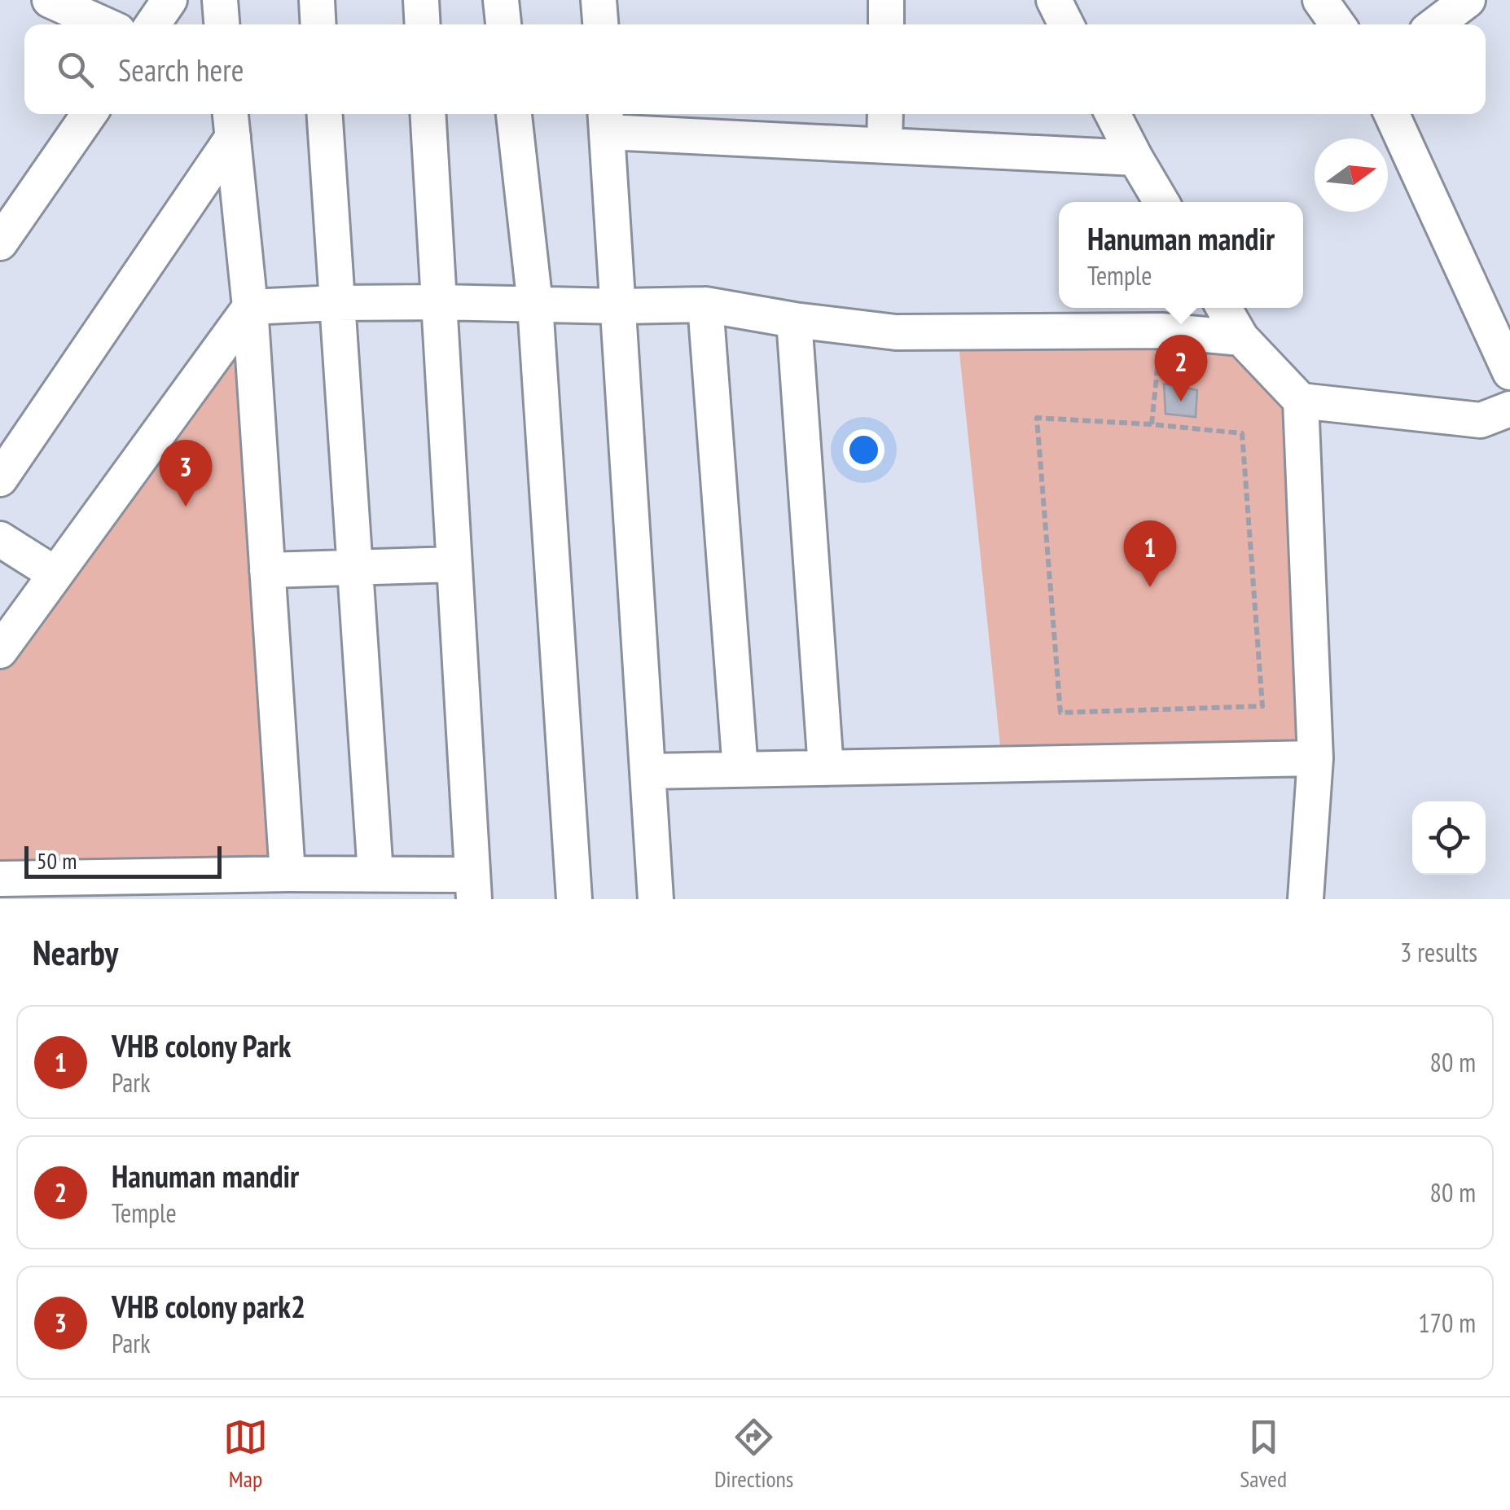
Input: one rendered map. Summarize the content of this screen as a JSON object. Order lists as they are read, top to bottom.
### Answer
{
  "scale_bar": "50 m",
  "north": "right",
  "page": {
    "search": "Search here",
    "popup": ["Hanuman mandir", "Temple"],
    "pins": ["2", "3", "1"],
    "scale": "50 m",
    "heading": ["Nearby", "3 results"],
    "list": [
      {
        "mark": "1",
        "name": "VHB colony Park",
        "note": "Park",
        "value": "80 m"
      },
      {
        "mark": "2",
        "name": "Hanuman mandir",
        "note": "Temple",
        "value": "80 m"
      },
      {
        "mark": "3",
        "name": "VHB colony park2",
        "note": "Park",
        "value": "170 m"
      }
    ],
    "nav": ["Map", "Directions", "Saved"]
  }
}
